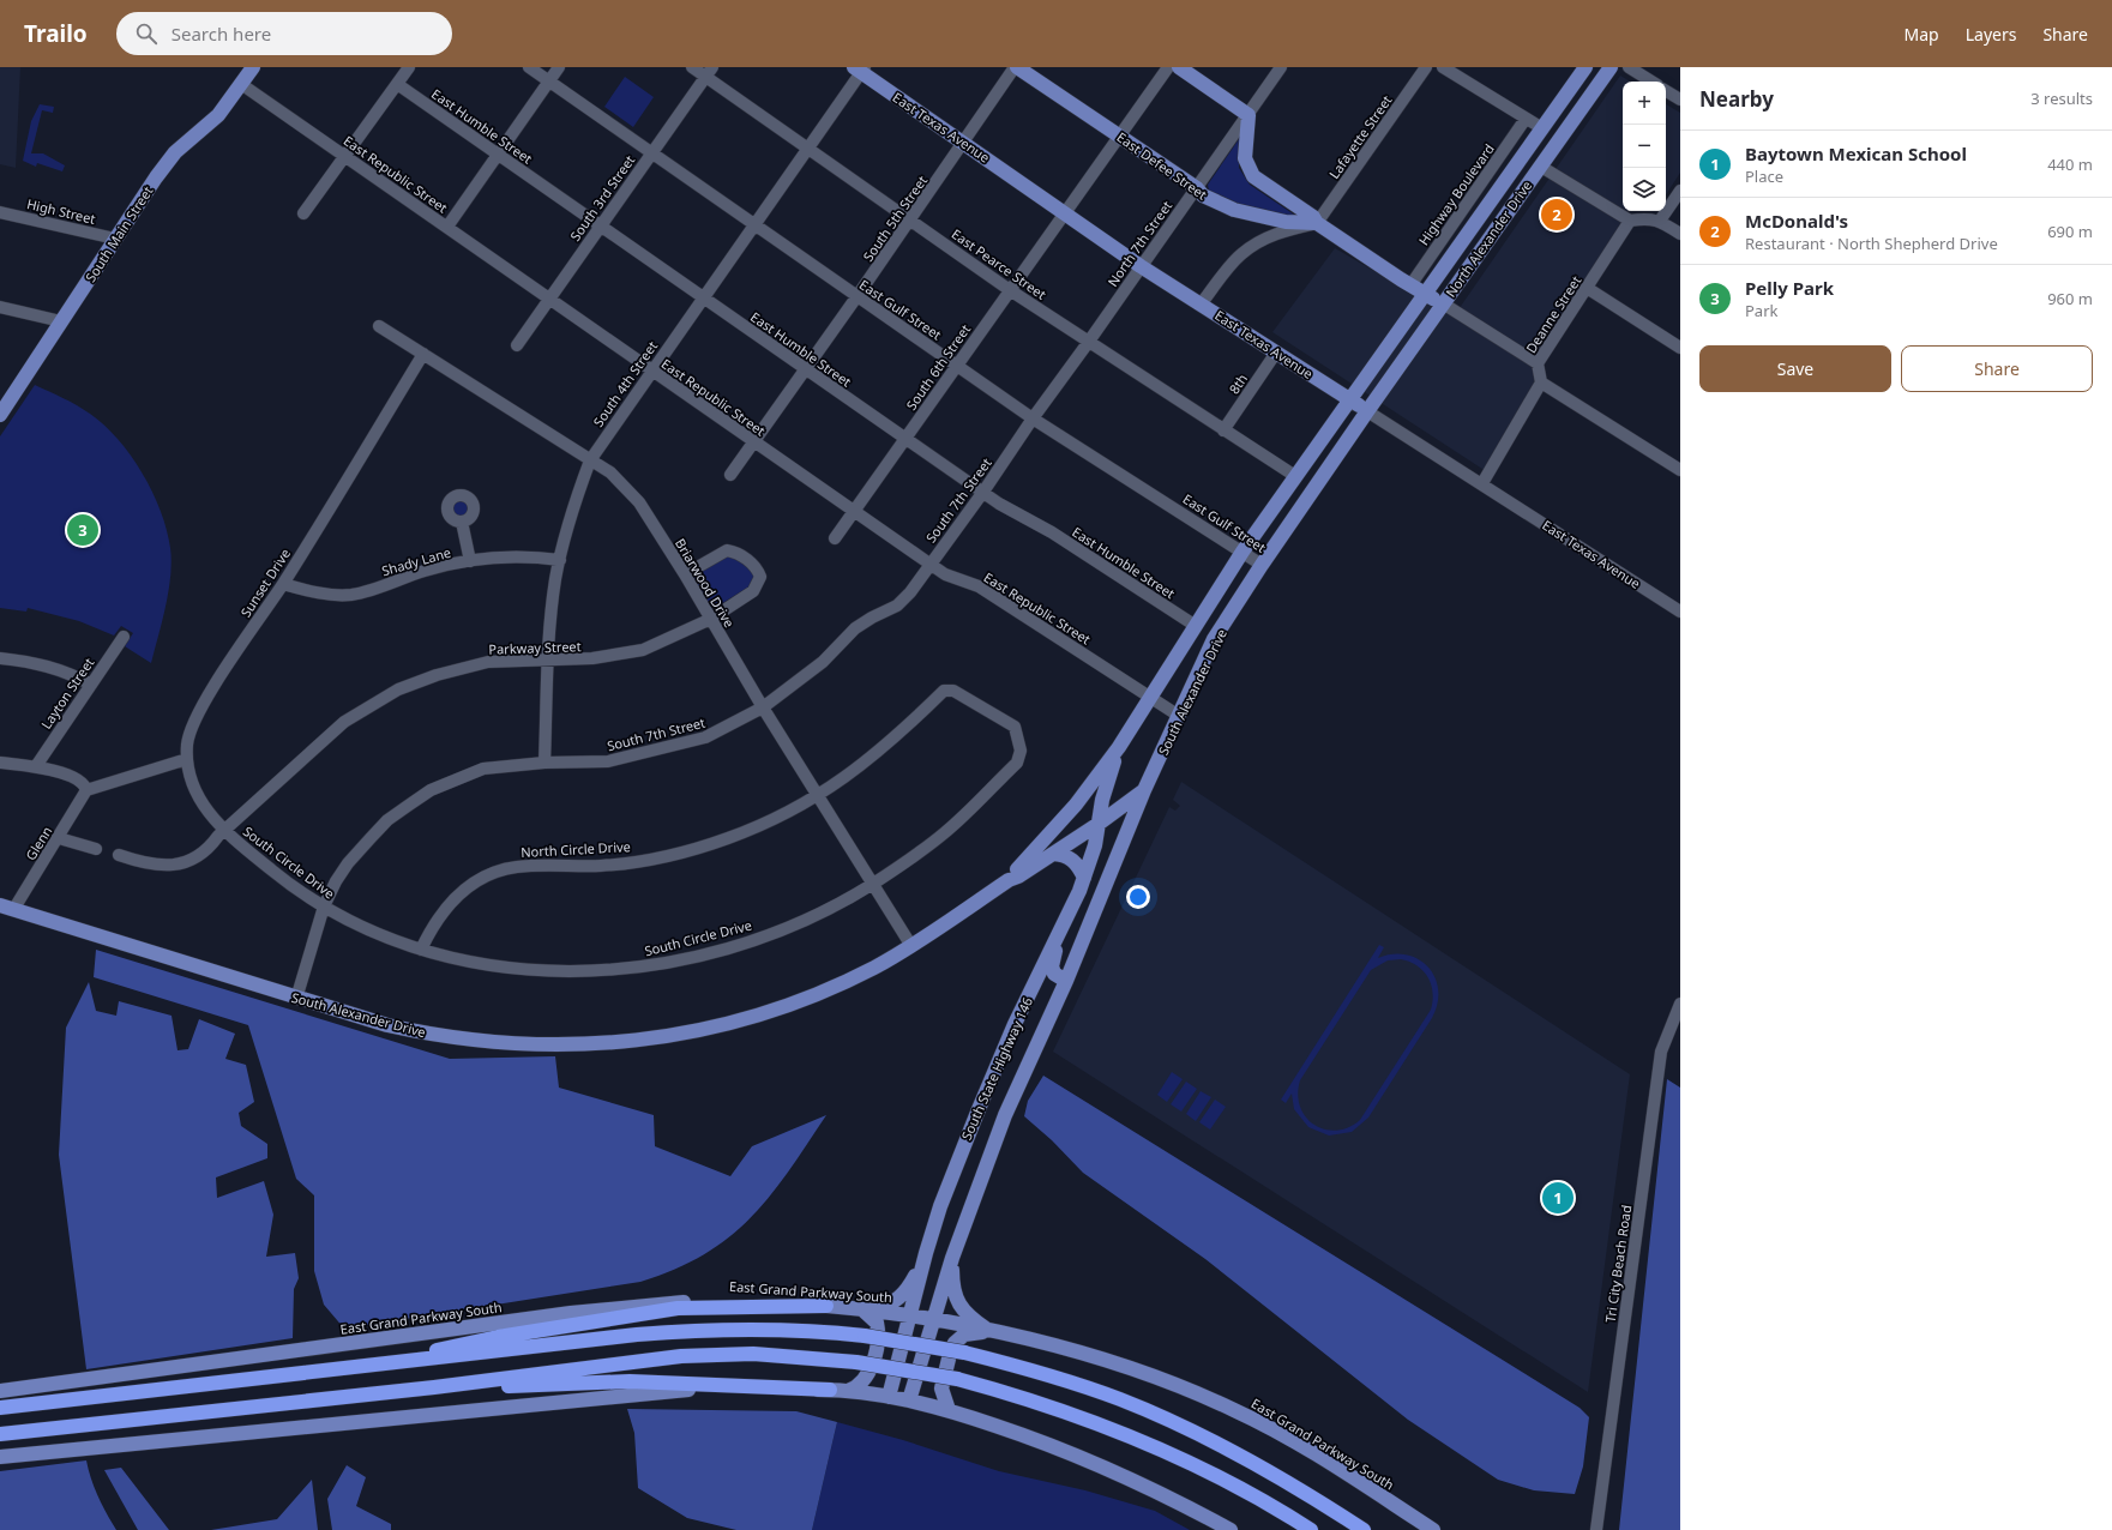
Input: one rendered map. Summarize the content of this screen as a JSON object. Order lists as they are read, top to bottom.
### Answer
{
  "streets": {
    "main road": [
      "East Texas Avenue",
      "East Defee Street",
      "South Main Street",
      "North Alexander Drive",
      "South Alexander Drive",
      "South State Highway 146",
      "East Grand Parkway South"
    ],
    "street": [
      "East Humble Street",
      "Lafayette Street",
      "East Republic Street",
      "Highway Boulevard",
      "South 3rd Street",
      "High Street",
      "South 5th Street",
      "North 7th Street",
      "East Pearce Street",
      "East Gulf Street",
      "Deanne Street",
      "South 6th Street",
      "South 4th Street",
      "8th",
      "South 7th Street",
      "Shady Lane",
      "Sunset Drive",
      "Briarwood Drive",
      "Parkway Street",
      "Layton Street",
      "Glenn",
      "North Circle Drive",
      "South Circle Drive",
      "Tri City Beach Road"
    ]
  },
  "crossings": [
    ["East Humble Street", "South 3rd Street"],
    ["East Humble Street", "South 5th Street"],
    ["East Humble Street", "South 6th Street"],
    ["East Humble Street", "South 4th Street"],
    ["East Humble Street", "South 7th Street"],
    ["East Humble Street", "South Alexander Drive"],
    ["East Texas Avenue", "South 5th Street"],
    ["East Texas Avenue", "North Alexander Drive"],
    ["East Texas Avenue", "North 7th Street"],
    ["East Texas Avenue", "South 6th Street"],
    ["East Texas Avenue", "South 4th Street"],
    ["East Texas Avenue", "8th"],
    ["East Texas Avenue", "South Alexander Drive"],
    ["Lafayette Street", "East Defee Street"],
    ["East Defee Street", "South 5th Street"],
    ["East Defee Street", "North 7th Street"],
    ["East Defee Street", "South 6th Street"],
    ["East Republic Street", "South 3rd Street"],
    ["East Republic Street", "South 5th Street"],
    ["East Republic Street", "South Main Street"],
    ["East Republic Street", "South 6th Street"],
    ["East Republic Street", "South 4th Street"],
    ["East Republic Street", "South 7th Street"],
    ["East Republic Street", "South Alexander Drive"],
    ["South 3rd Street", "East Pearce Street"],
    ["South 3rd Street", "East Gulf Street"],
    ["High Street", "South Main Street"],
    ["South 5th Street", "East Pearce Street"],
    ["South 5th Street", "East Gulf Street"],
    ["North Alexander Drive", "South Alexander Drive"],
    ["North 7th Street", "East Pearce Street"],
    ["North 7th Street", "South 7th Street"],
    ["East Pearce Street", "South 6th Street"],
    ["East Pearce Street", "South 4th Street"],
    ["East Pearce Street", "8th"],
    ["East Pearce Street", "South 7th Street"],
    ["East Pearce Street", "South Alexander Drive"],
    ["East Gulf Street", "South 6th Street"],
    ["East Gulf Street", "South 4th Street"],
    ["East Gulf Street", "South 7th Street"],
    ["East Gulf Street", "South Alexander Drive"],
    ["South 4th Street", "South 7th Street"],
    ["South 4th Street", "Shady Lane"],
    ["South 4th Street", "Briarwood Drive"],
    ["South 4th Street", "Parkway Street"],
    ["South 7th Street", "Briarwood Drive"],
    ["South 7th Street", "South Alexander Drive"],
    ["South 7th Street", "South Circle Drive"],
    ["Shady Lane", "Sunset Drive"],
    ["Sunset Drive", "Briarwood Drive"],
    ["Sunset Drive", "Parkway Street"],
    ["Sunset Drive", "South Circle Drive"],
    ["Briarwood Drive", "Parkway Street"],
    ["Briarwood Drive", "South Alexander Drive"],
    ["Briarwood Drive", "North Circle Drive"],
    ["Briarwood Drive", "South Circle Drive"],
    ["Parkway Street", "South Circle Drive"],
    ["South Alexander Drive", "Glenn"],
    ["South Alexander Drive", "South State Highway 146"],
    ["North Circle Drive", "South Circle Drive"],
    ["South State Highway 146", "East Grand Parkway South"]
  ],
  "page": {
    "header": "Trailo",
    "search": "Search here",
    "nav": ["Map", "Layers", "Share"],
    "heading": ["Nearby", "3 results"],
    "map_buttons": ["+", "−"],
    "list": [
      {
        "mark": "1",
        "name": "Baytown Mexican School",
        "note": "Place",
        "value": "440 m"
      },
      {
        "mark": "2",
        "name": "McDonald's",
        "note": "Restaurant · North Shepherd Drive",
        "value": "690 m"
      },
      {
        "mark": "3",
        "name": "Pelly Park",
        "note": "Park",
        "value": "960 m"
      }
    ],
    "pins": ["2", "3", "1"],
    "buttons": ["Save", "Share"]
  }
}
